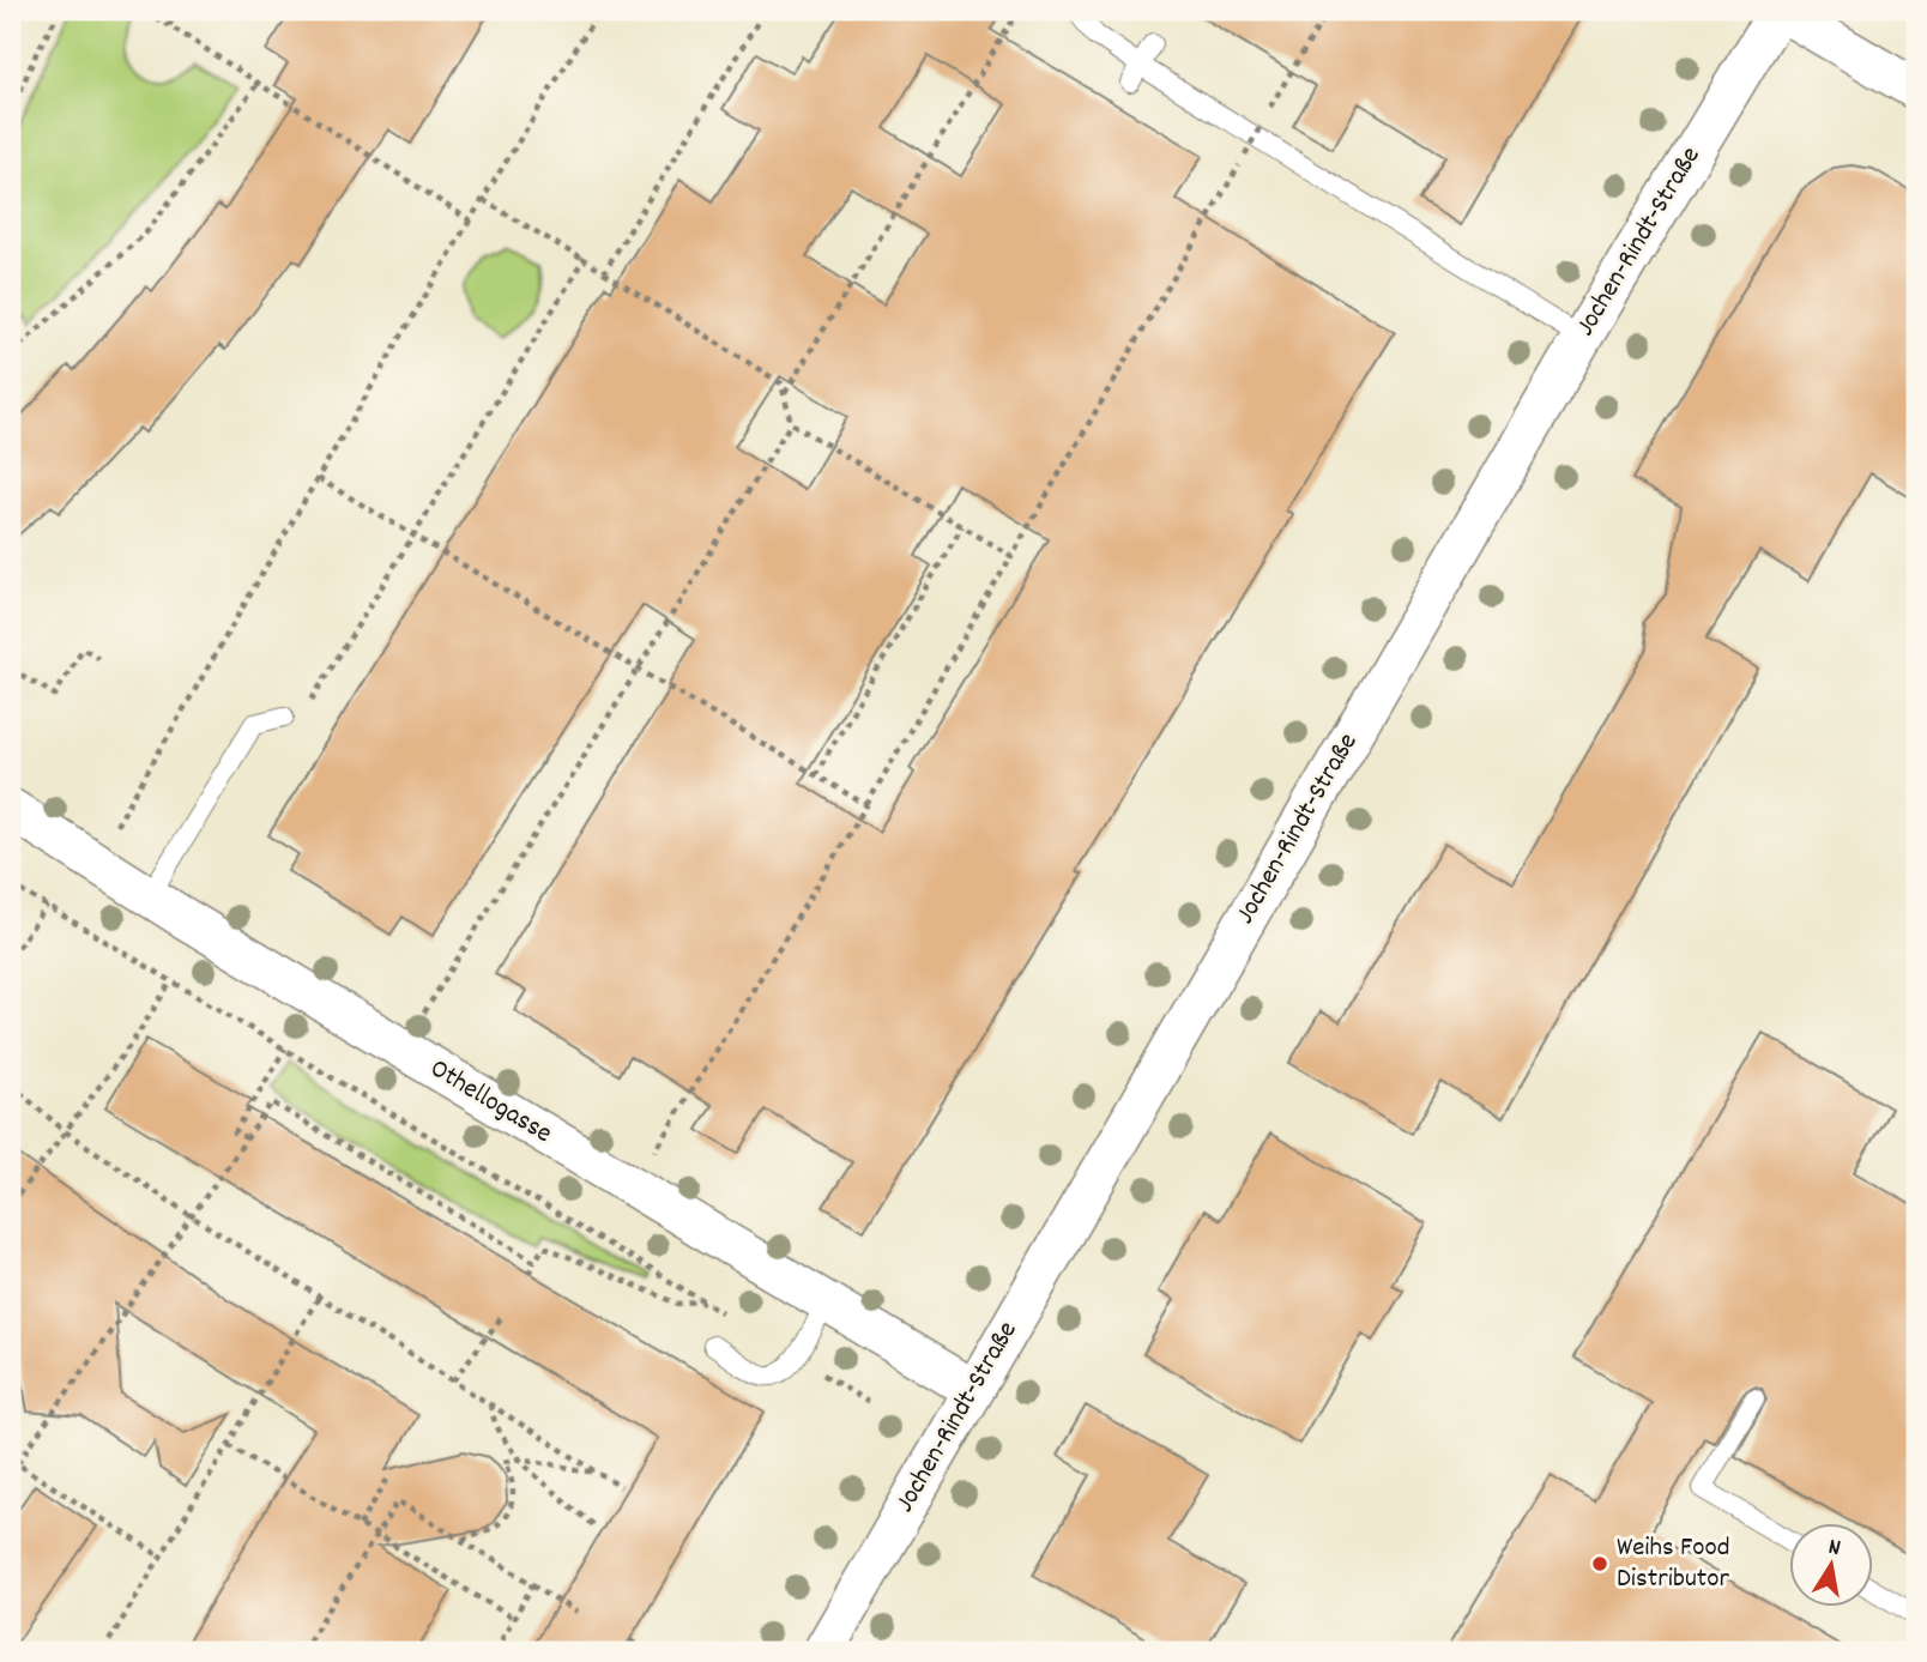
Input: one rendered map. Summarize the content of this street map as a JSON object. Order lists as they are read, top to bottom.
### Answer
{
  "streets": {
    "street": ["Jochen-Rindt-Straße", "Othellogasse"]
  },
  "crossings": [
    ["Jochen-Rindt-Straße", "Othellogasse"]
  ],
  "places": ["Weihs Food Distributor"],
  "north": "top"
}
